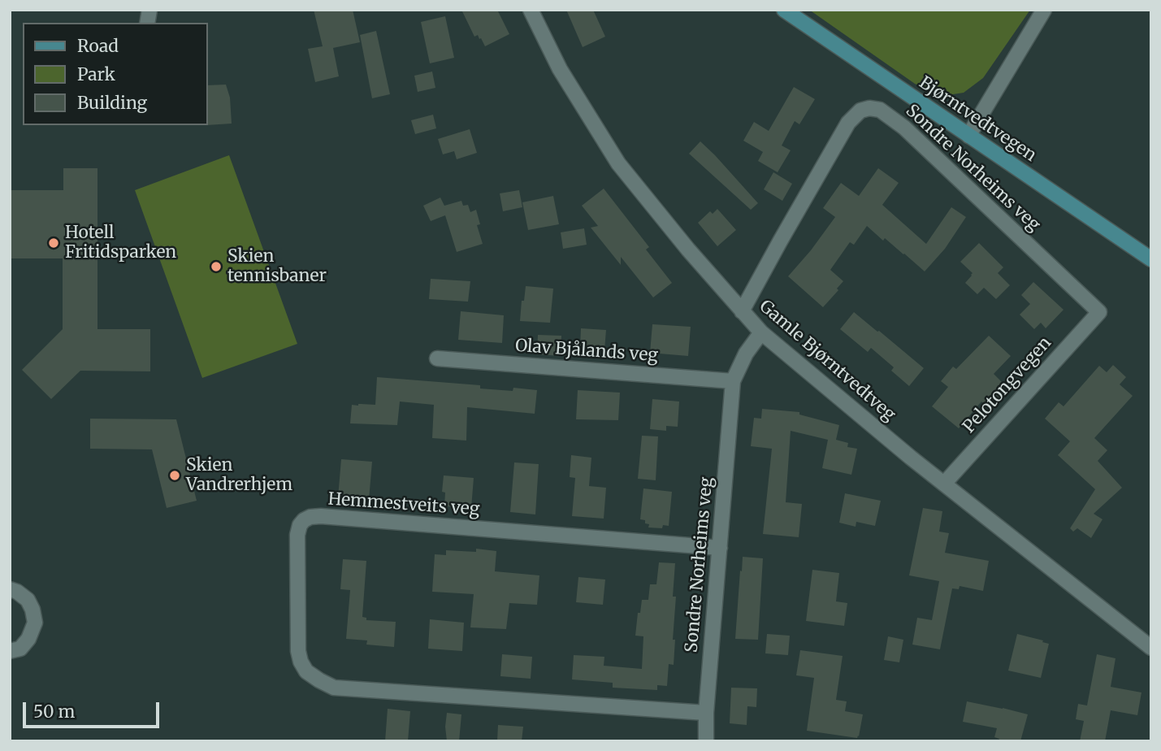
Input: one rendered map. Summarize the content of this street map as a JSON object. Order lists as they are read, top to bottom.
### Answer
{
  "streets": {
    "main road": ["Bjørntvedtvegen"],
    "street": [
      "Sondre Norheims veg",
      "Olav Bjålands veg",
      "Gamle Bjørntvedtveg",
      "Pelotongvegen",
      "Hemmestveits veg"
    ]
  },
  "crossings": [
    ["Sondre Norheims veg", "Olav Bjålands veg"],
    ["Sondre Norheims veg", "Gamle Bjørntvedtveg"],
    ["Sondre Norheims veg", "Pelotongvegen"],
    ["Sondre Norheims veg", "Hemmestveits veg"],
    ["Gamle Bjørntvedtveg", "Pelotongvegen"]
  ],
  "places": ["Hotell Fritidsparken", "Skien tennisbaner", "Skien Vandrerhjem"],
  "legend": ["Road", "Park", "Building"],
  "scale_bar": "50 m"
}
